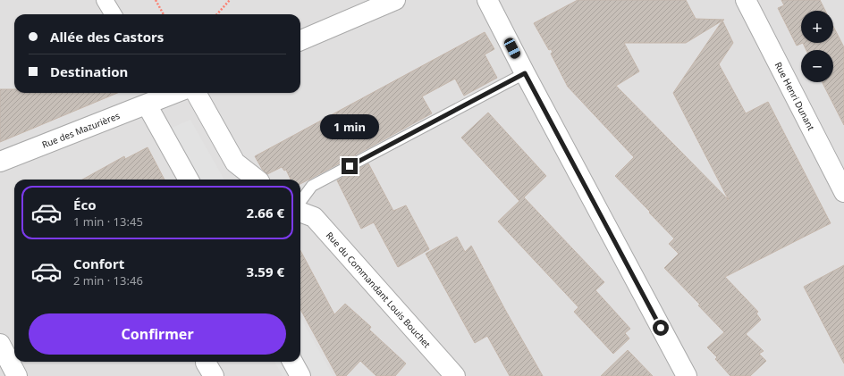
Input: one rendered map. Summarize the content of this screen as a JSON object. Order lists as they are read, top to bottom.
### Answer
{
  "streets": {
    "street": ["Rue Henri Dunant", "Rue des Mazurières", "Rue du Commandant Louis Bouchet"]
  },
  "page": {
    "map_buttons": ["+", "−"],
    "banner": ["Allée des Castors", "Destination"],
    "bubble": "1 min",
    "list": [
      {
        "name": "Éco",
        "note": "1 min · 13:45",
        "value": "2.66 €"
      },
      {
        "name": "Confort",
        "note": "2 min · 13:46",
        "value": "3.59 €"
      }
    ],
    "buttons": "Confirmer"
  }
}
